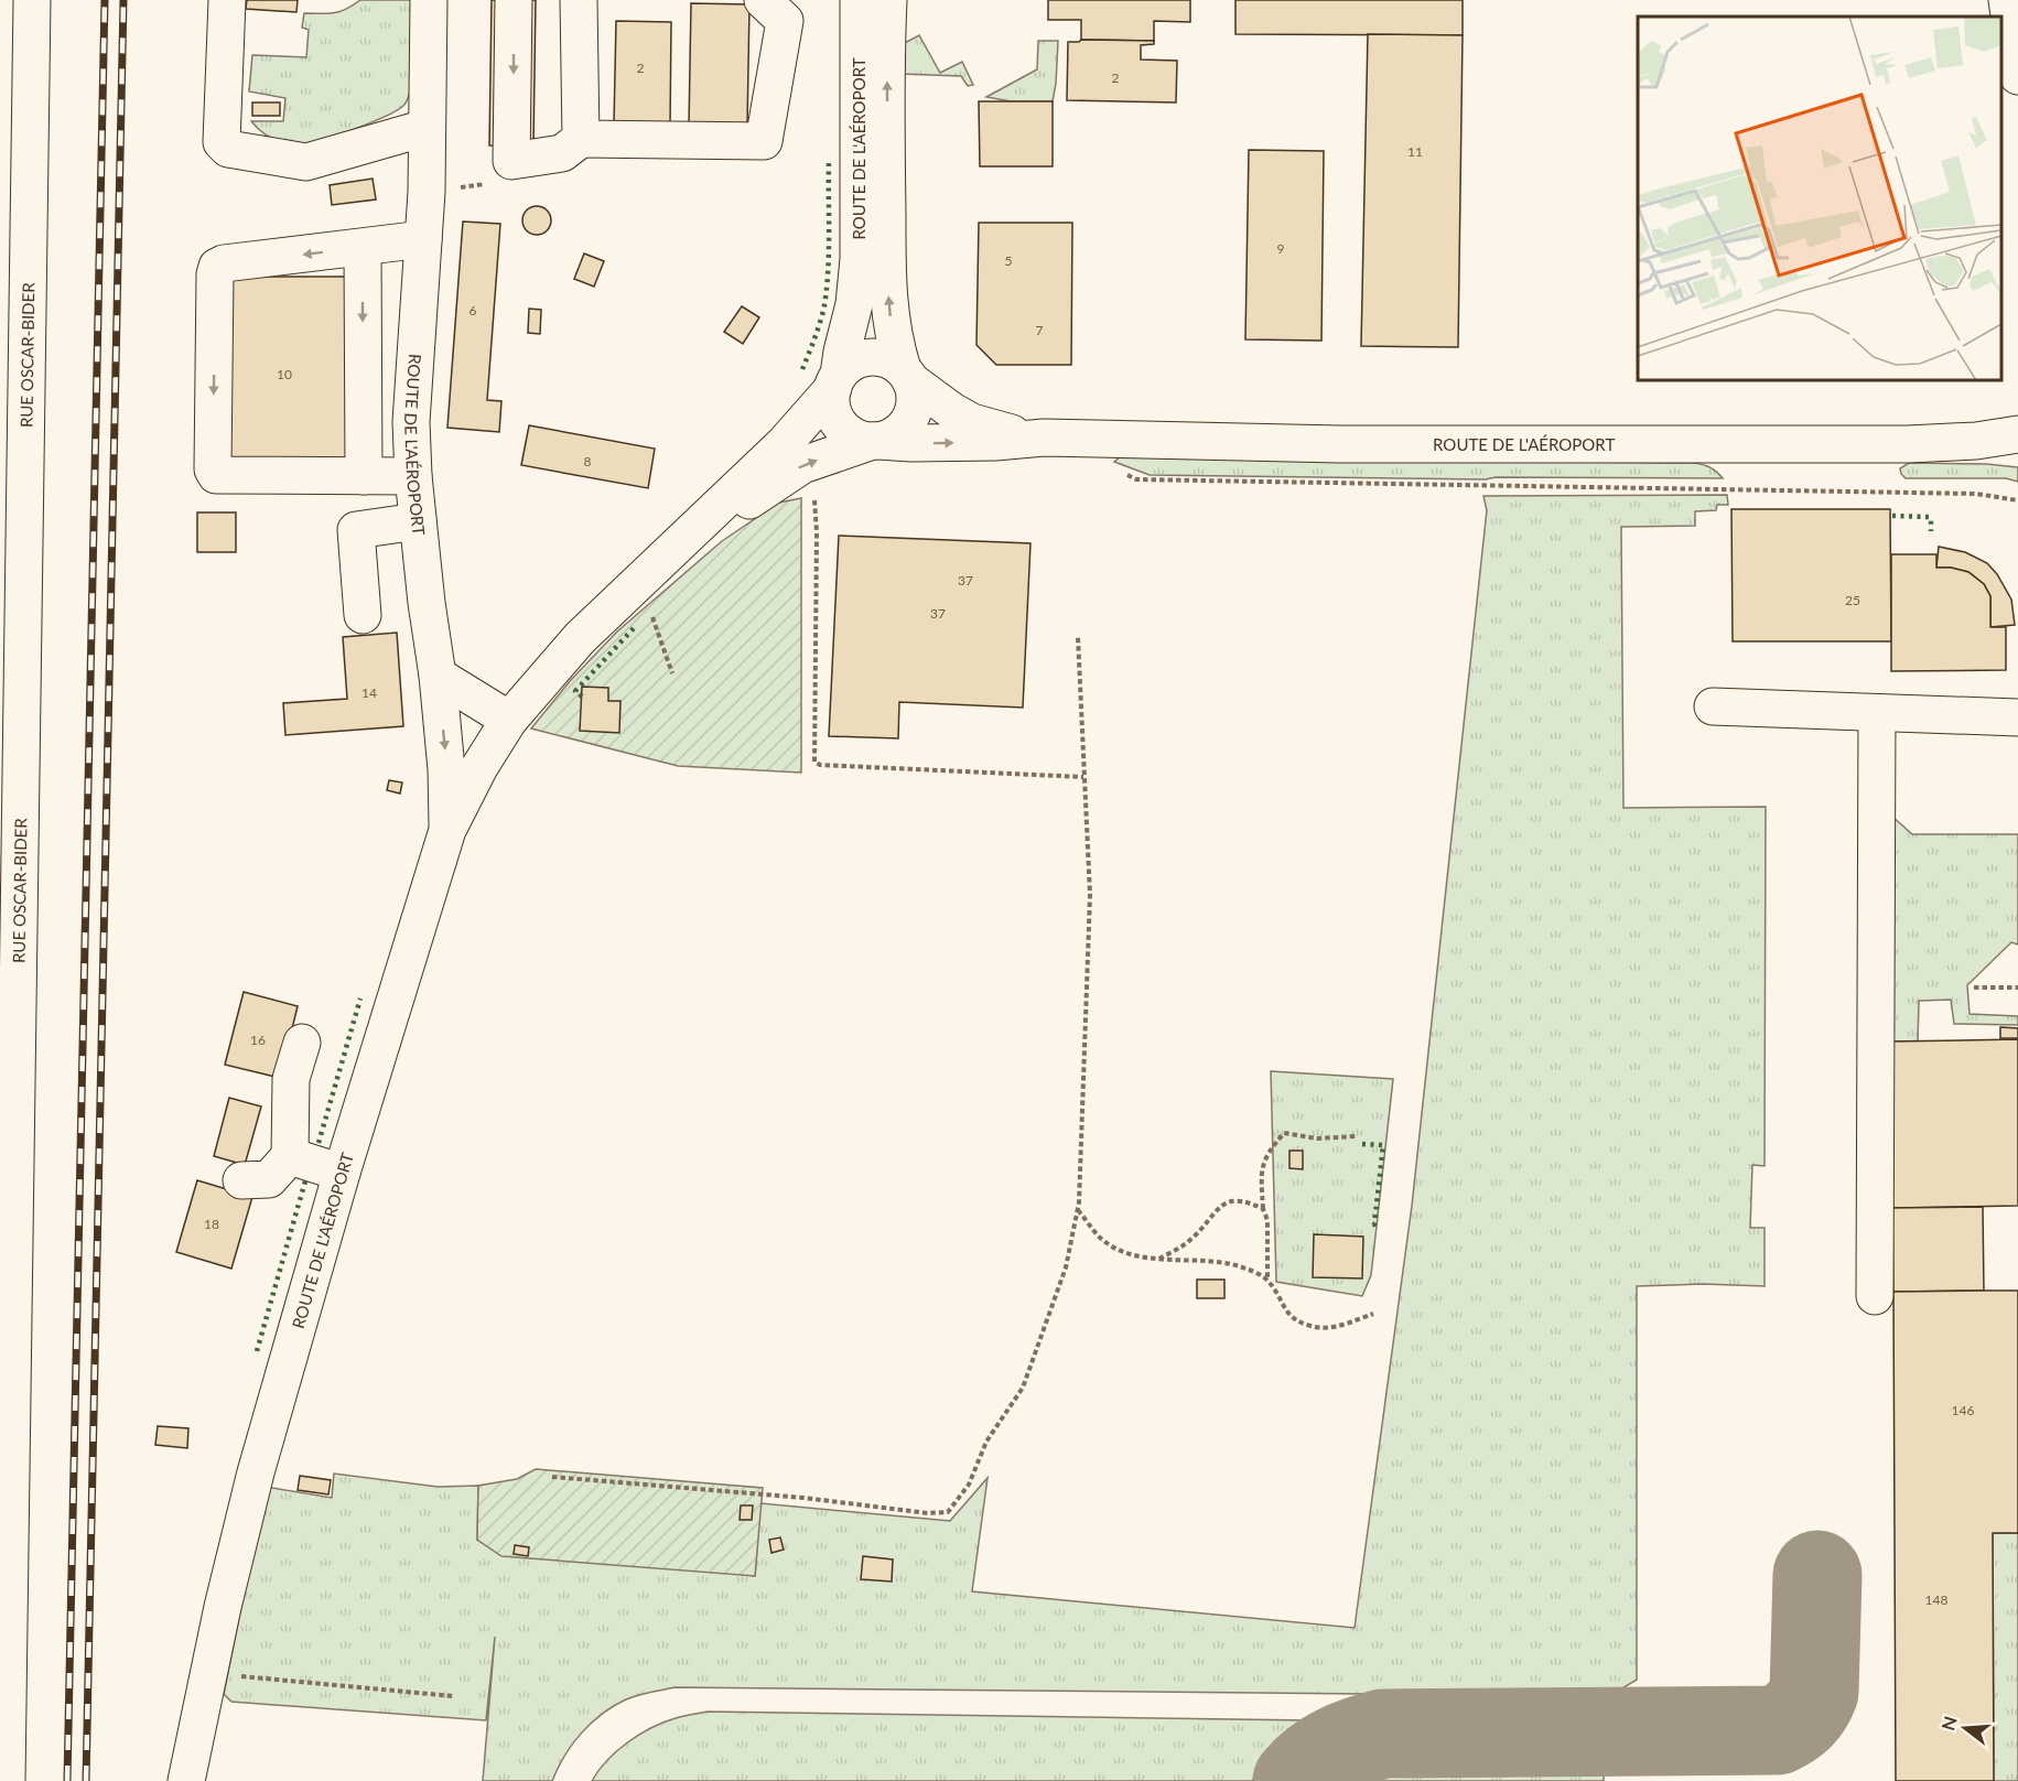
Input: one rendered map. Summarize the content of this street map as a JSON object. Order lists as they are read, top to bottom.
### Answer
{
  "streets": {
    "street": ["ROUTE DE L'AÉROPORT", "RUE OSCAR-BIDER"]
  },
  "house_numbers": [
    "2",
    "2",
    "11",
    "9",
    "5",
    "6",
    "7",
    "10",
    "8",
    "37",
    "25",
    "37",
    "14",
    "16",
    "18",
    "146",
    "148"
  ],
  "north": "left"
}
